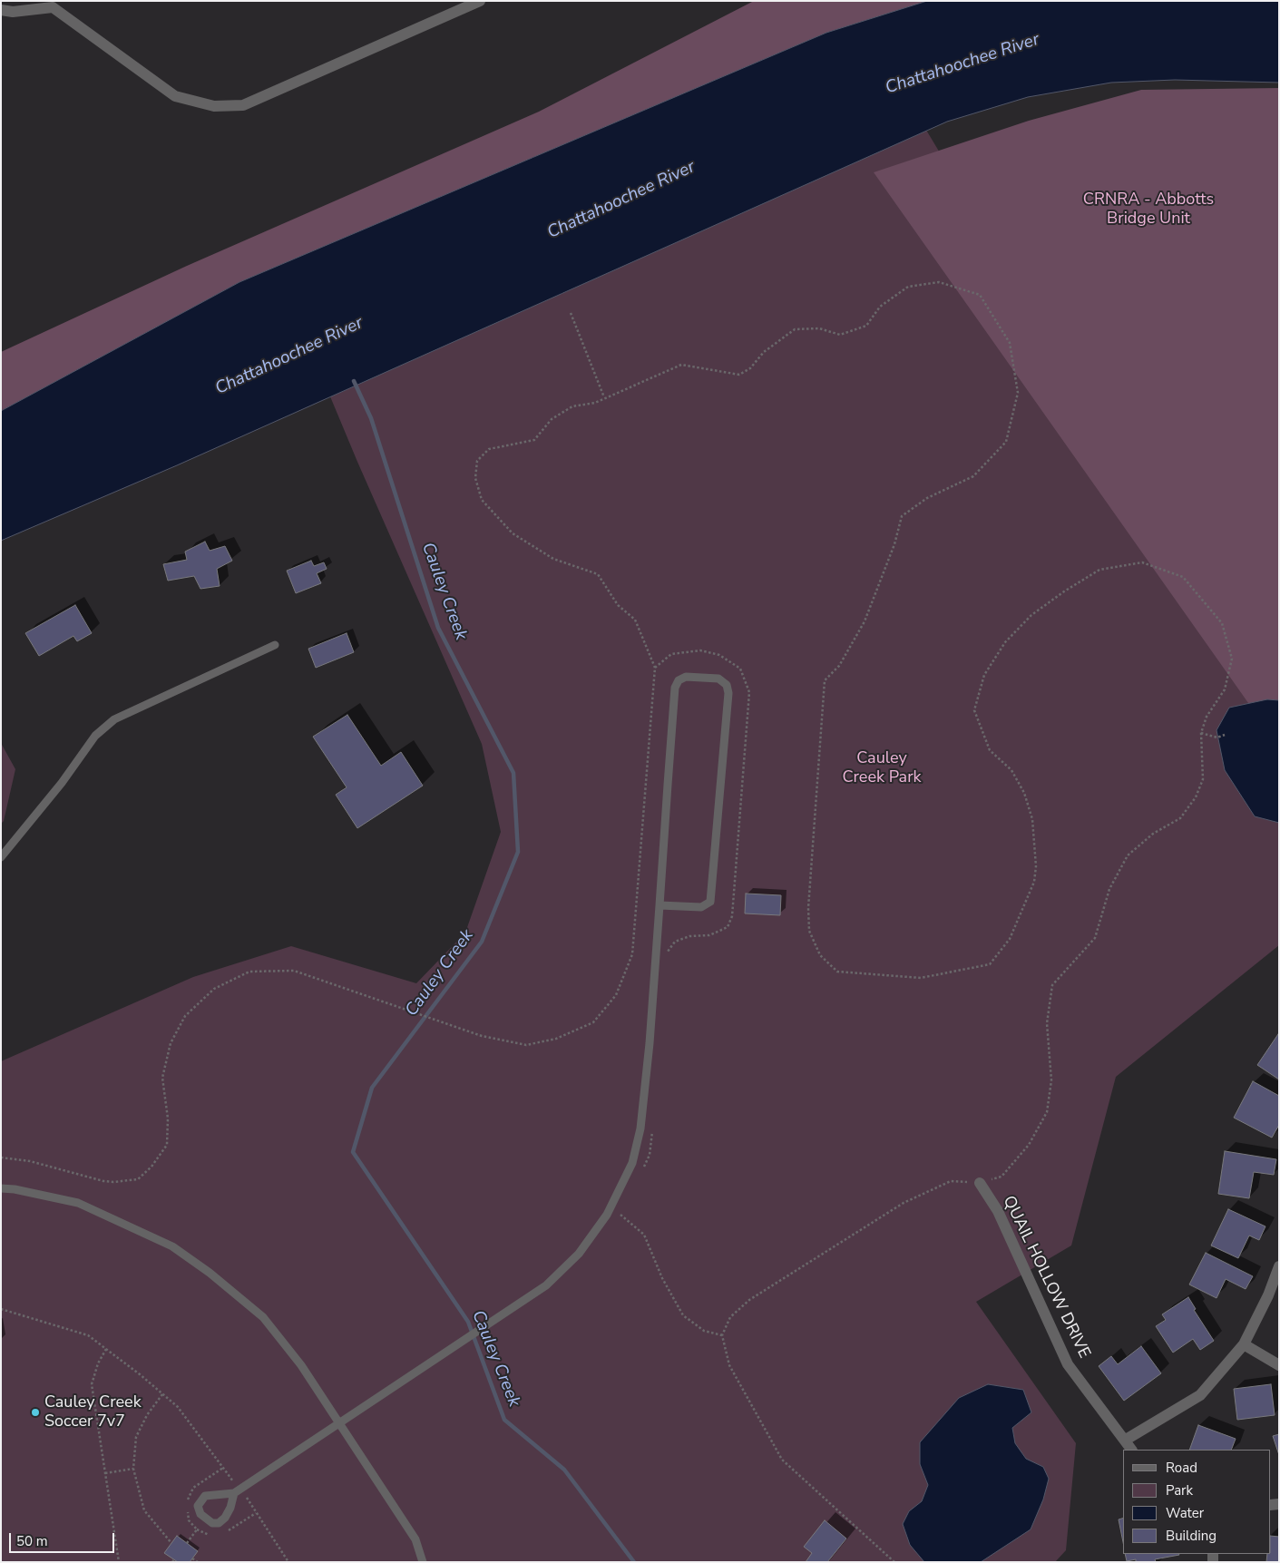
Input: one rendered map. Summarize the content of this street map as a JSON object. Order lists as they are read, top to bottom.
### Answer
{
  "streets": {
    "street": ["QUAIL HOLLOW DRIVE"]
  },
  "water": ["Chattahoochee River", "Cauley Creek"],
  "parks": ["CRNRA - Abbotts Bridge Unit", "Cauley Creek Park"],
  "places": ["Cauley Creek Soccer 7v7"],
  "legend": [
    "Road",
    "Park",
    "Water",
    "Building"
  ],
  "scale_bar": "50 m"
}
